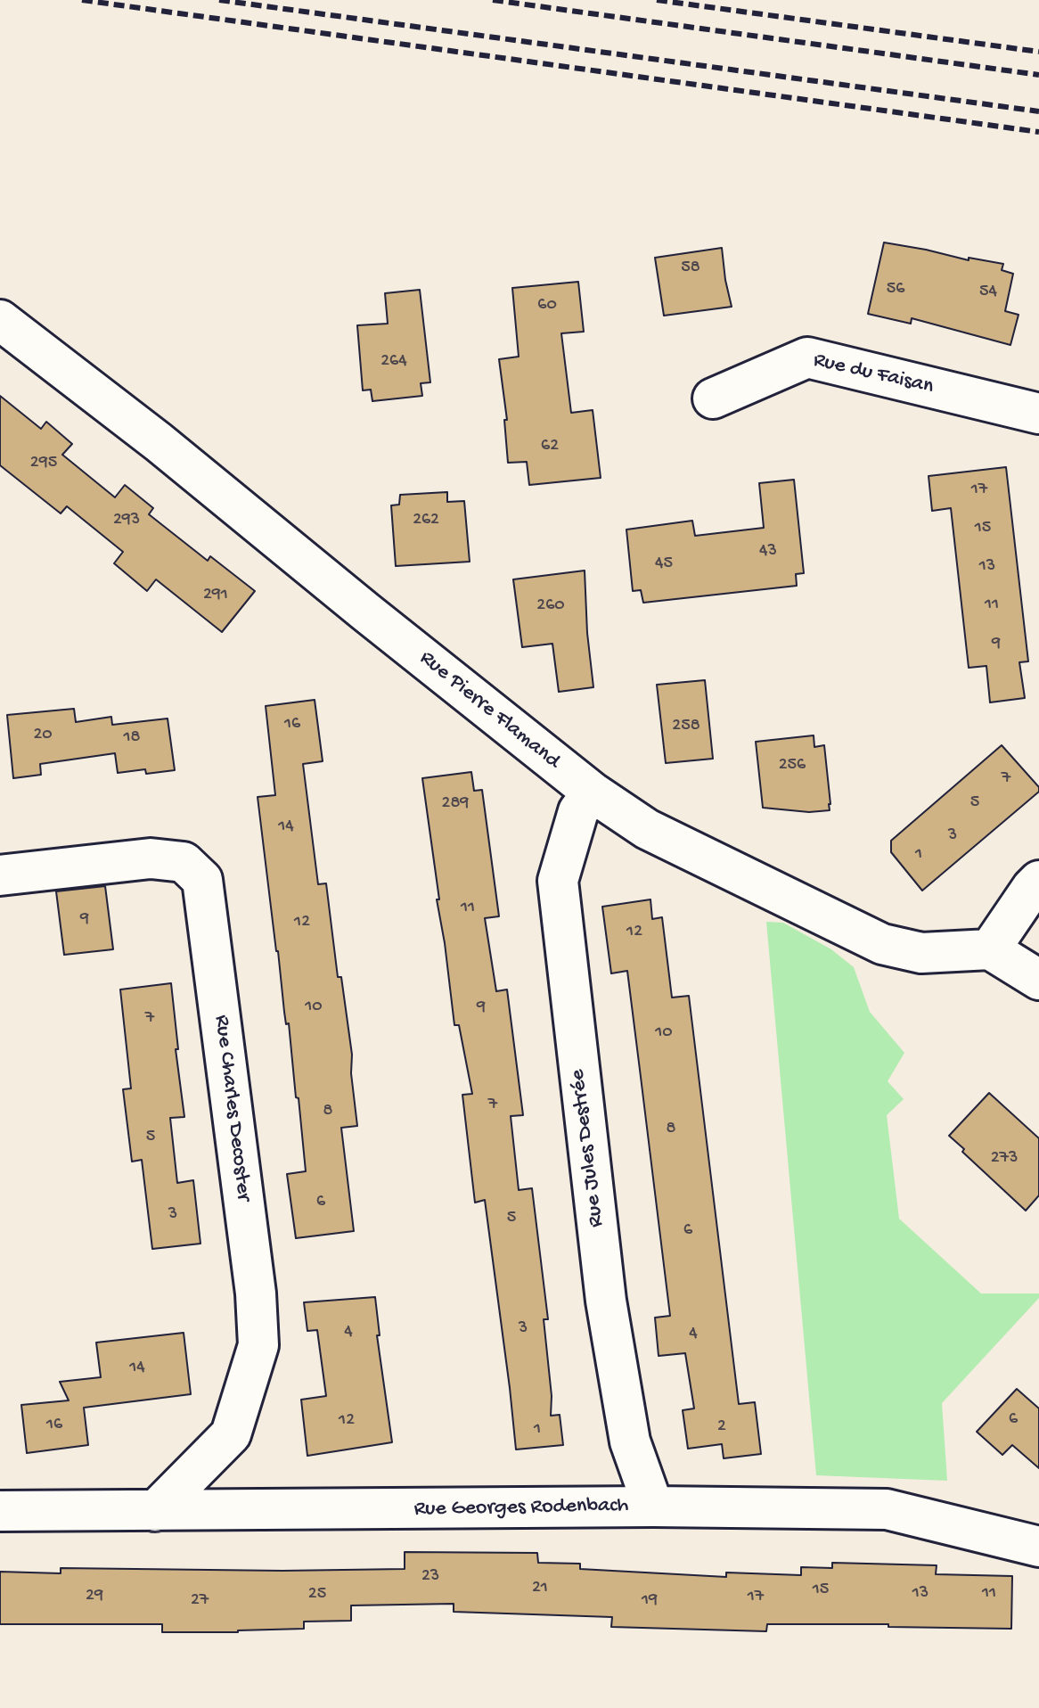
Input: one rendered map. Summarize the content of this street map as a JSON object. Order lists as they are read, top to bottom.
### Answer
{
  "streets": {
    "street": [
      "Rue du Faisan",
      "Rue Pierre Flamand",
      "Rue Charles Decoster",
      "Rue Jules Destrée",
      "Rue Georges Rodenbach"
    ]
  },
  "crossings": [
    ["Rue Pierre Flamand", "Rue Jules Destrée"],
    ["Rue Charles Decoster", "Rue Georges Rodenbach"],
    ["Rue Jules Destrée", "Rue Georges Rodenbach"]
  ],
  "house_numbers": [
    "58",
    "56",
    "54",
    "60",
    "264",
    "62",
    "295",
    "17",
    "293",
    "262",
    "15",
    "43",
    "45",
    "13",
    "291",
    "11",
    "260",
    "9",
    "16",
    "258",
    "20",
    "18",
    "256",
    "7",
    "5",
    "289",
    "14",
    "3",
    "1",
    "11",
    "9",
    "12",
    "12",
    "10",
    "9",
    "7",
    "10",
    "7",
    "8",
    "8",
    "5",
    "273",
    "6",
    "3",
    "5",
    "6",
    "3",
    "4",
    "4",
    "14",
    "6",
    "12",
    "16",
    "2",
    "1",
    "23",
    "21",
    "15",
    "13",
    "11",
    "25",
    "29",
    "17",
    "27",
    "19"
  ]
}
